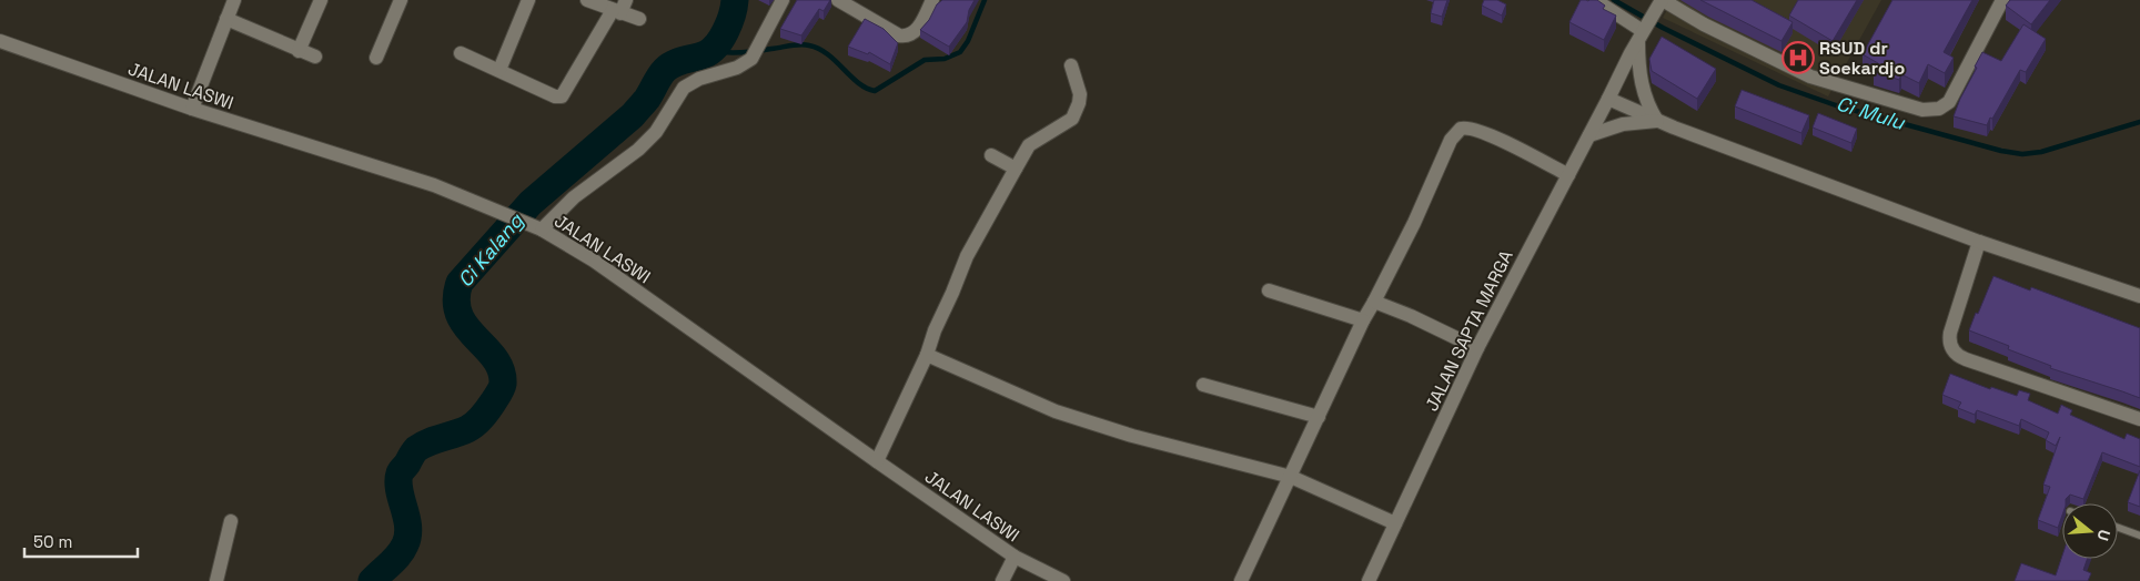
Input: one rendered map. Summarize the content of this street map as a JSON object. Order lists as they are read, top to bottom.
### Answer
{
  "streets": {
    "street": ["JALAN LASWI", "JALAN SAPTA MARGA"]
  },
  "water": ["Ci Mulu", "Ci Kalang"],
  "places": {
    "hospital": ["RSUD dr Soekardjo"]
  },
  "scale_bar": "50 m",
  "north": "right"
}
